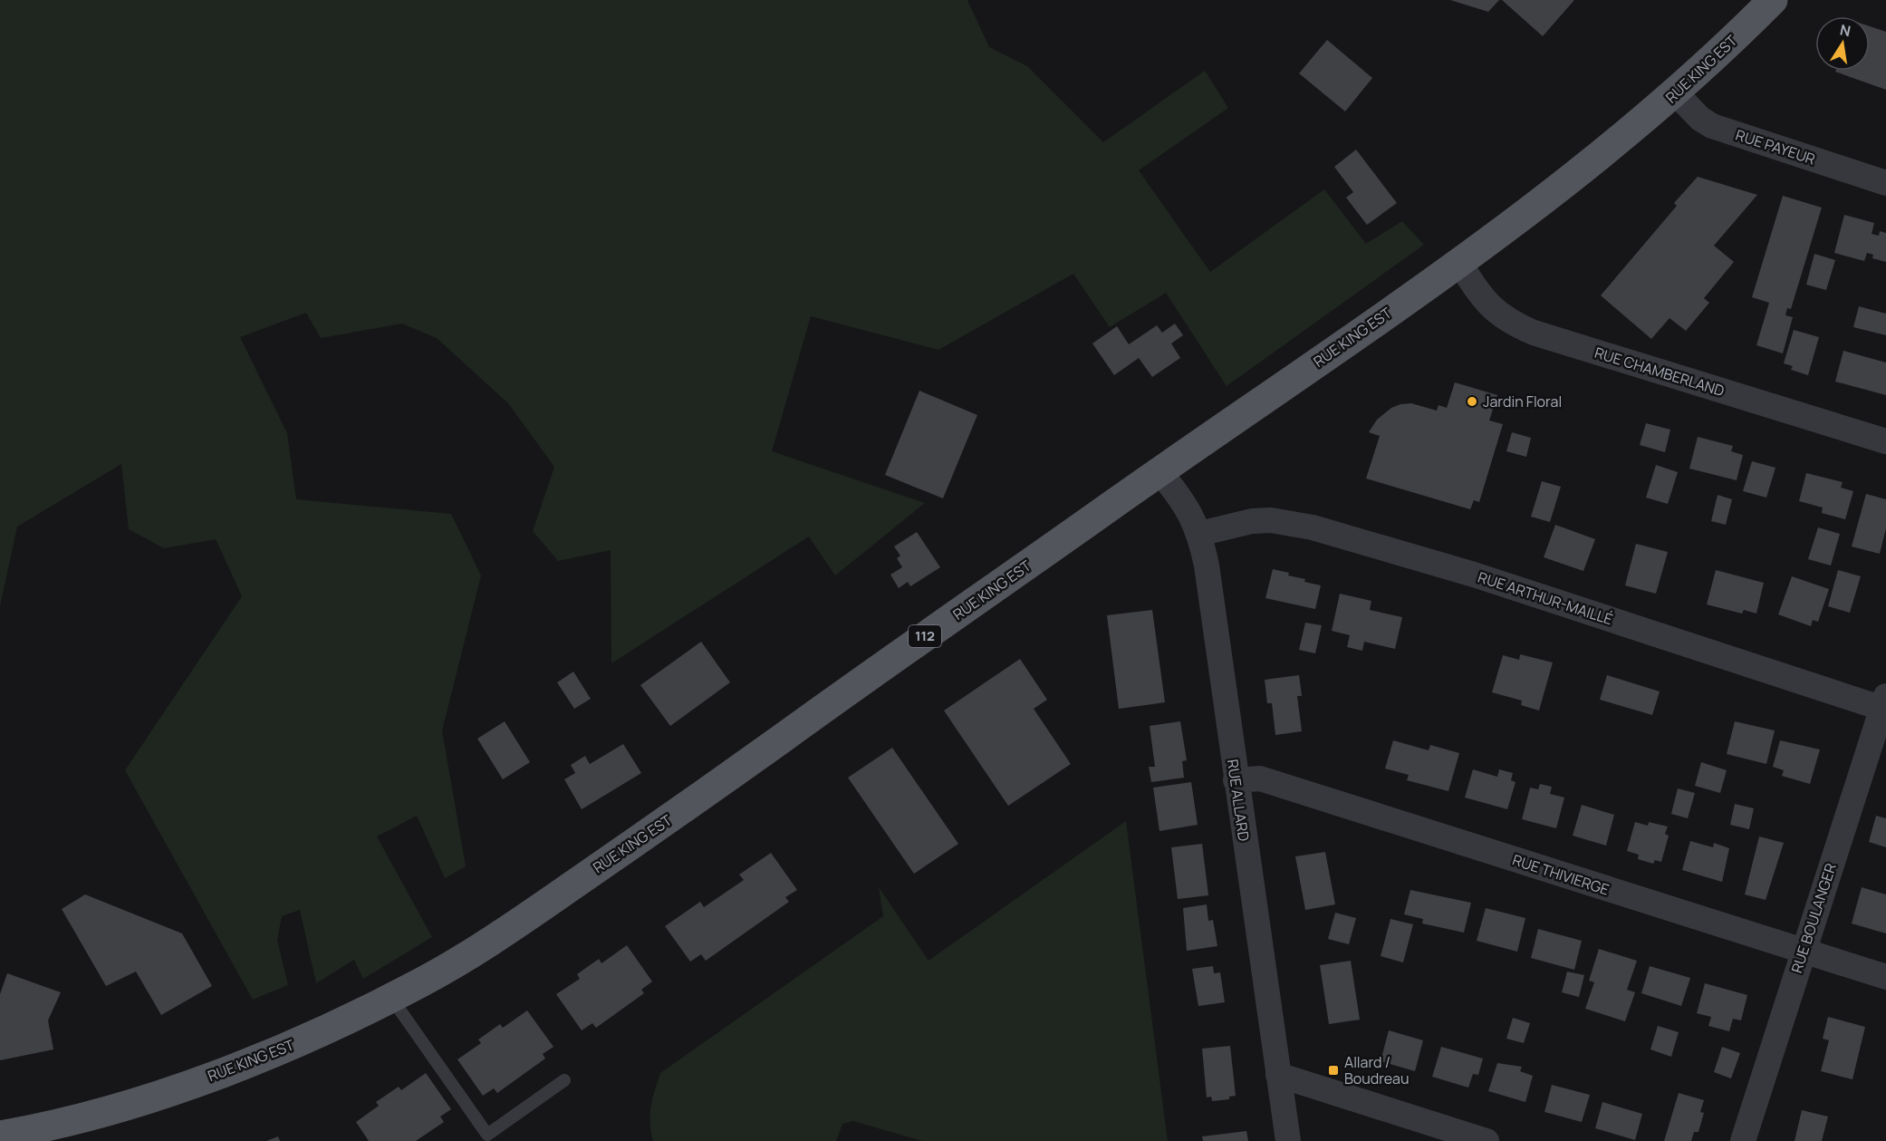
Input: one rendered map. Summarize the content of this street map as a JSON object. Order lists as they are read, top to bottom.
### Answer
{
  "streets": {
    "main road": ["RUE KING EST", "112"],
    "street": [
      "RUE PAYEUR",
      "RUE CHAMBERLAND",
      "RUE ARTHUR-MAILLÉ",
      "RUE ALLARD",
      "RUE THIVIERGE",
      "RUE BOULANGER"
    ]
  },
  "crossings": [
    ["RUE KING EST", "RUE PAYEUR"],
    ["RUE KING EST", "RUE CHAMBERLAND"],
    ["RUE KING EST", "RUE ALLARD"],
    ["RUE ARTHUR-MAILLÉ", "RUE ALLARD"],
    ["RUE ARTHUR-MAILLÉ", "RUE BOULANGER"],
    ["RUE ALLARD", "RUE THIVIERGE"],
    ["RUE THIVIERGE", "RUE BOULANGER"]
  ],
  "places": {
    "other": ["Jardin Floral"],
    "transit": ["Allard / Boudreau"]
  },
  "north": "top"
}
